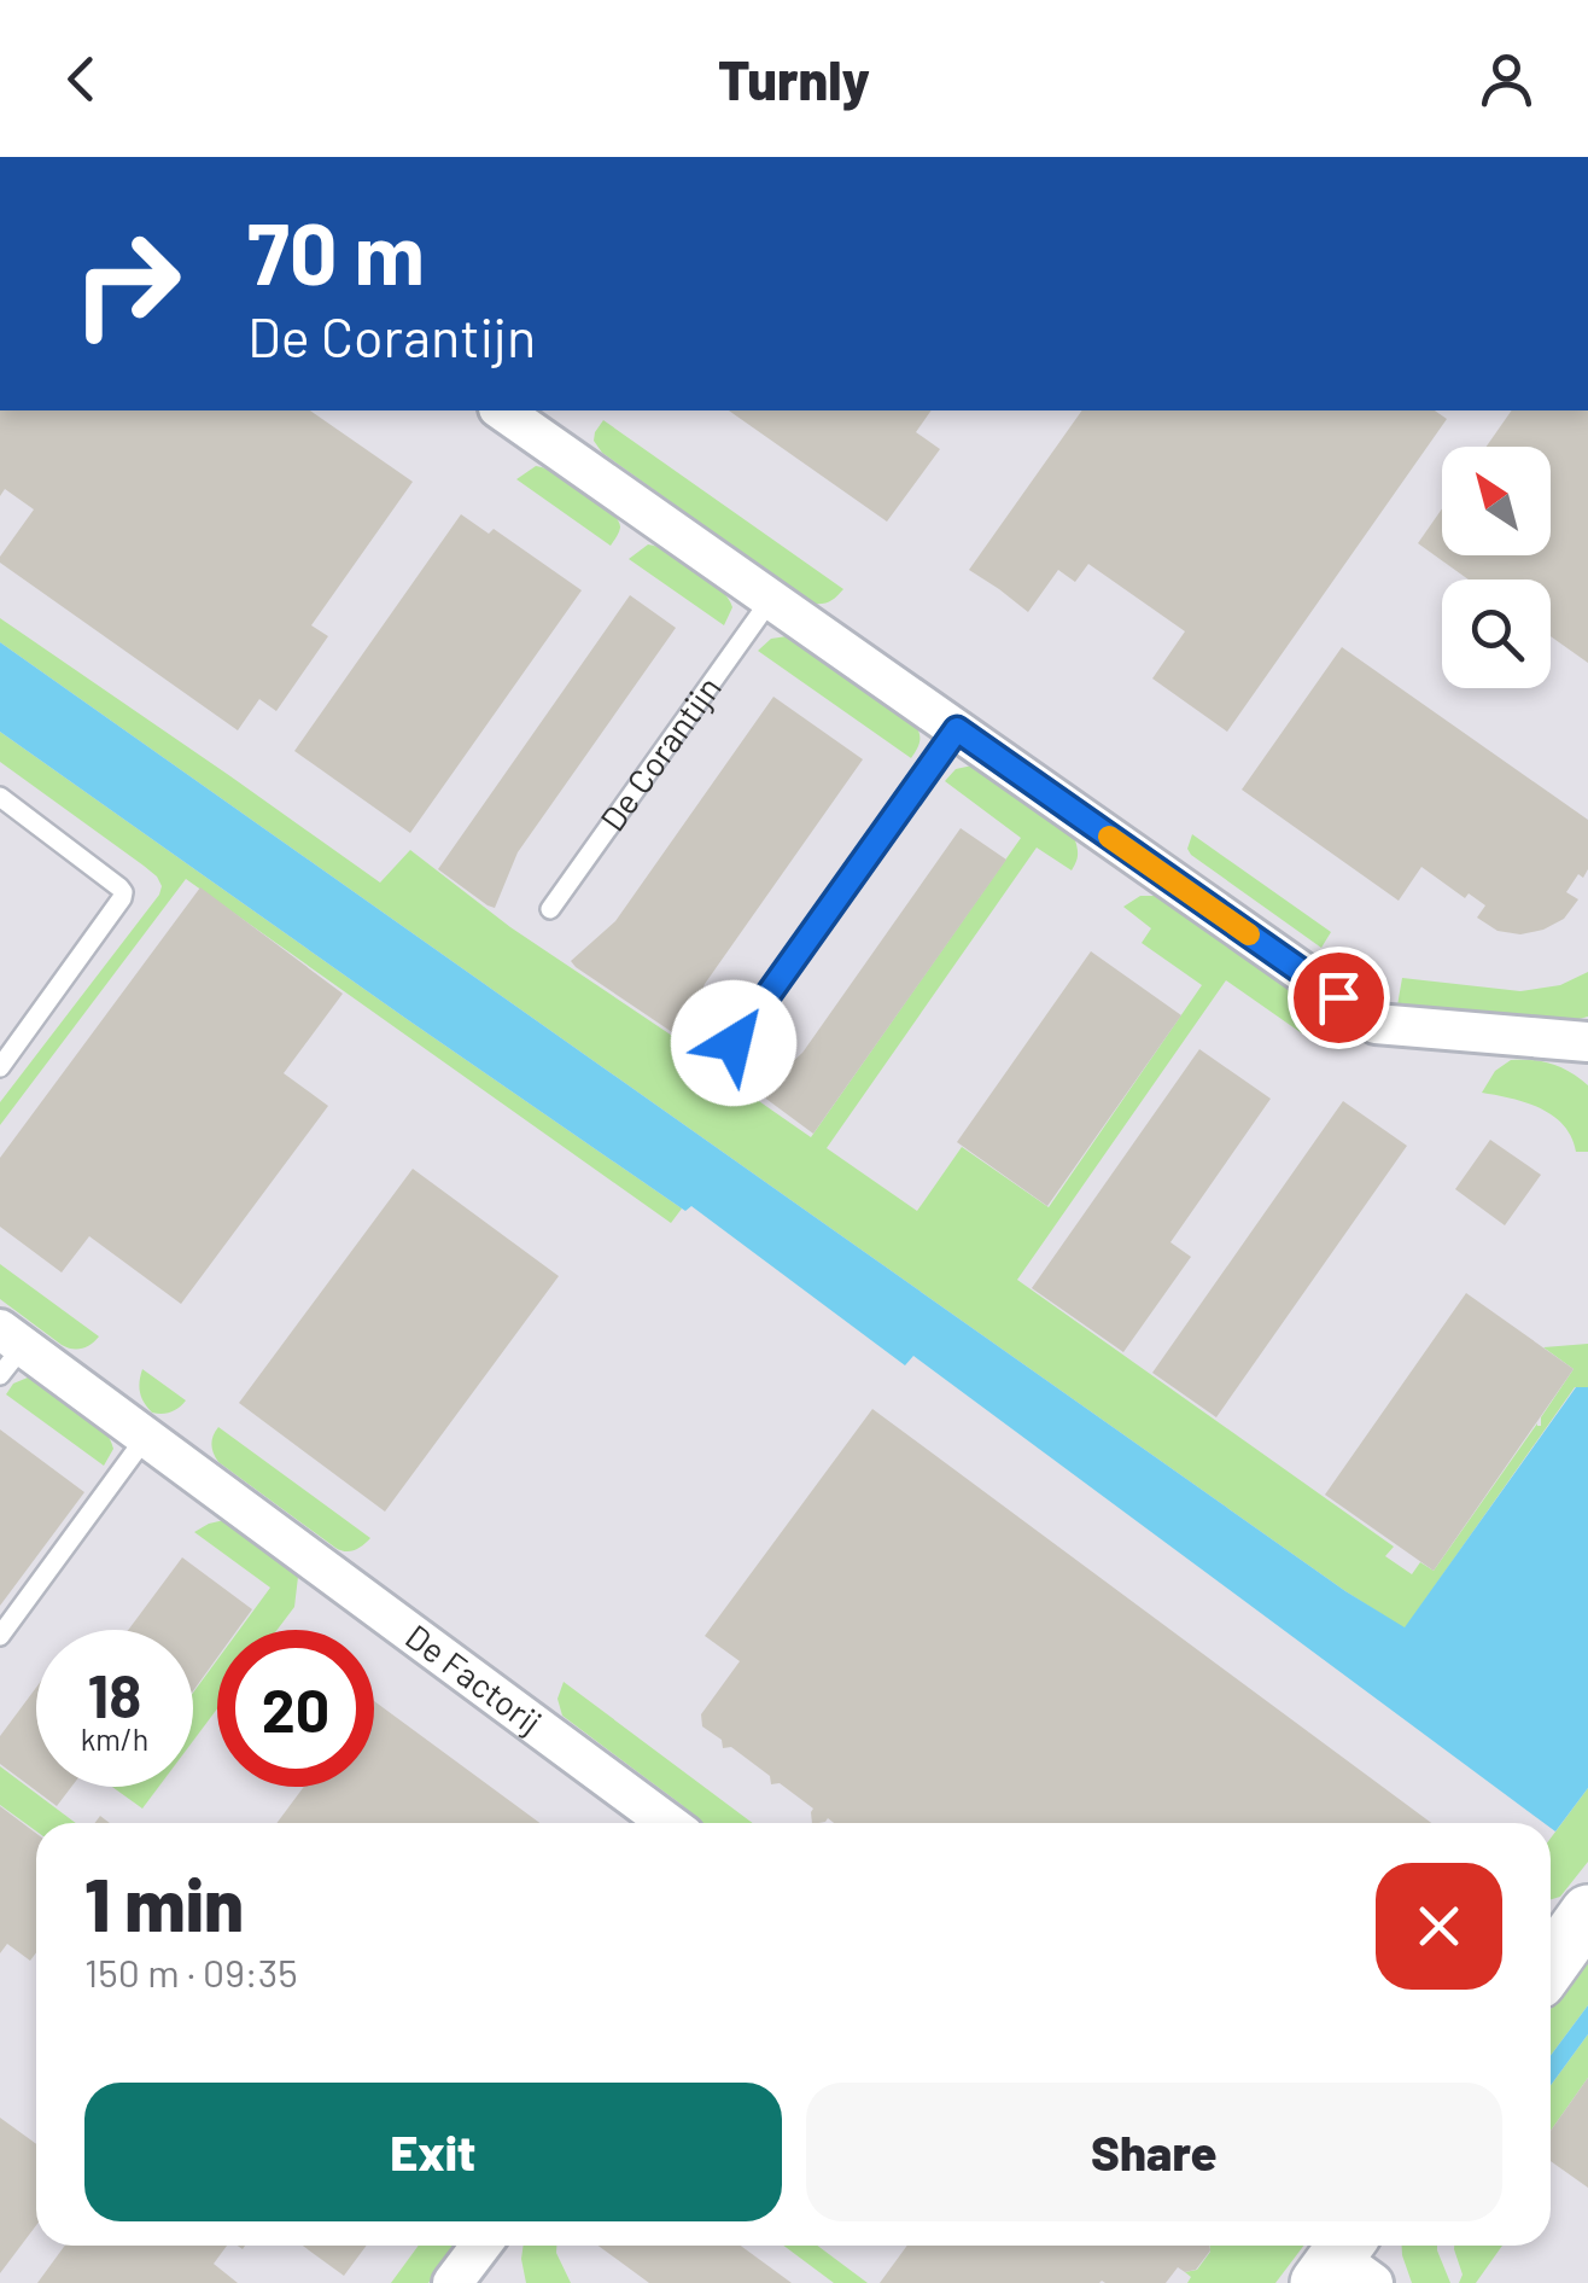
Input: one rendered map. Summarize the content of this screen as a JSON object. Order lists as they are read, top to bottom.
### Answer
{
  "streets": {
    "street": ["De Factorij"],
    "lane": ["De Corantijn"]
  },
  "north": "top left",
  "page": {
    "header": "Turnly",
    "turn": ["70 m", "De Corantijn"],
    "speed": "18 km/h",
    "limit": "20",
    "heading": ["1 min", "150 m · 09:35"],
    "buttons": ["Exit", "Share"]
  }
}
